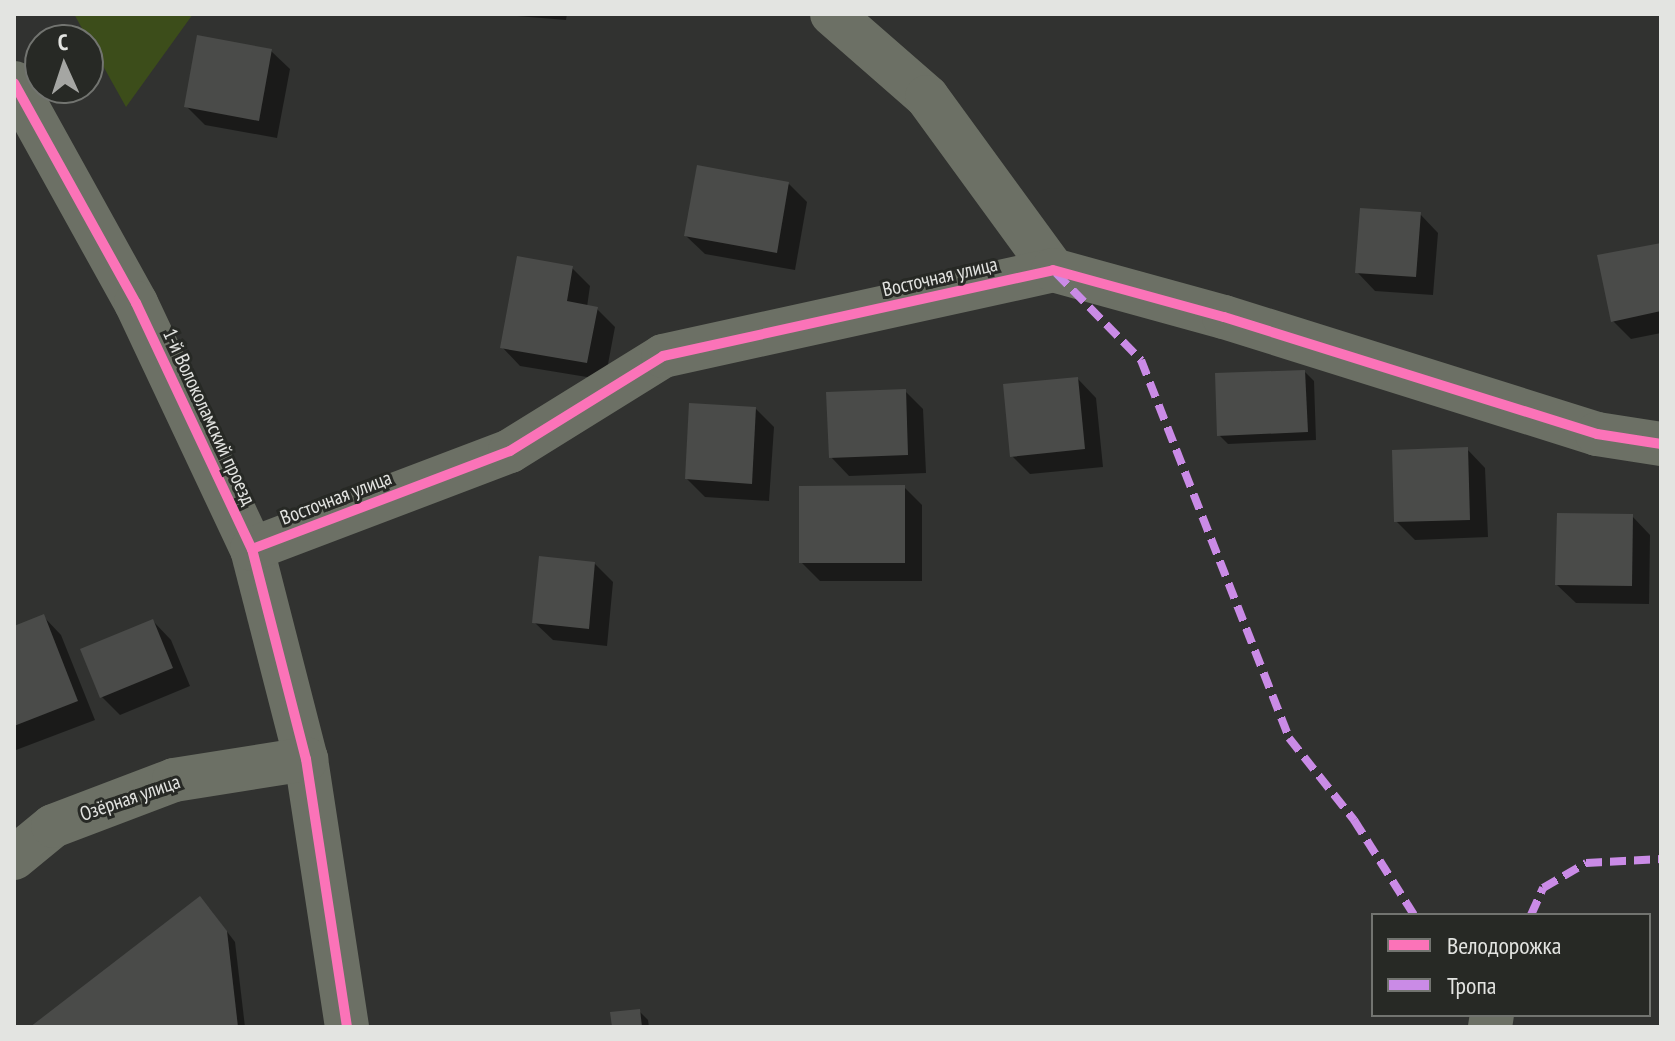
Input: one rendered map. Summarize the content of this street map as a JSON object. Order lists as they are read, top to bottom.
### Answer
{
  "streets": {
    "street": ["Восточная улица", "1-й Волоколамский проезд", "Озёрная улица"]
  },
  "crossings": [
    ["Восточная улица", "1-й Волоколамский проезд"],
    ["1-й Волоколамский проезд", "Озёрная улица"]
  ],
  "legend": ["Велодорожка", "Тропа"],
  "north": "top"
}
